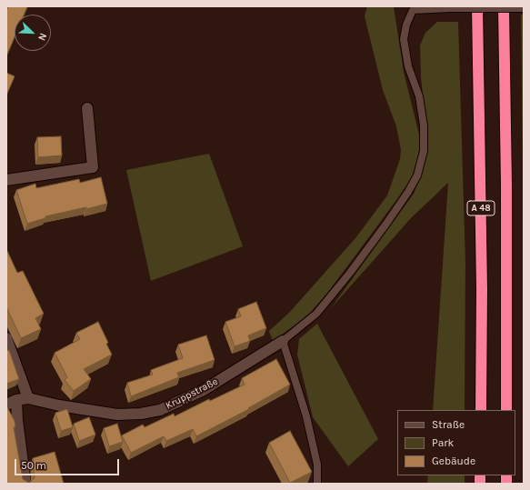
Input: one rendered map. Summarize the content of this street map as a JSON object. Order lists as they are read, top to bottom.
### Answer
{
  "streets": {
    "highway": ["A 48"],
    "street": ["Kruppstraße"]
  },
  "legend": ["Straße", "Park", "Gebäude"],
  "scale_bar": "50 m",
  "north": "bottom right"
}
